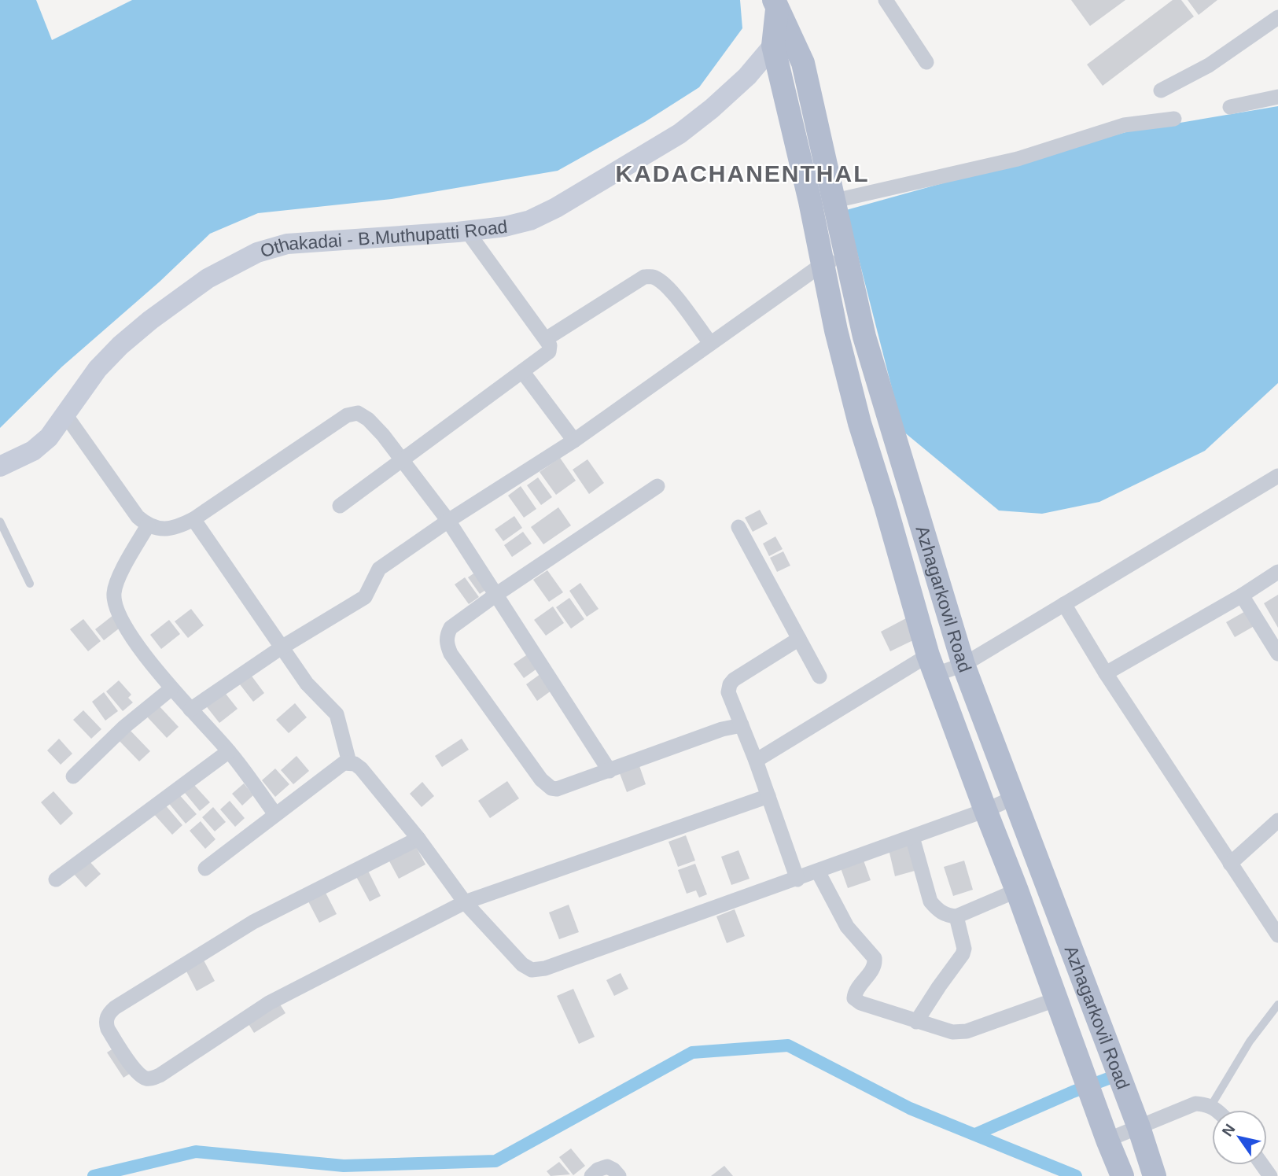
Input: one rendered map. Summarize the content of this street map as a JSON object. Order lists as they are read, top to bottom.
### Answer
{
  "streets": {
    "main road": ["Othakadai - B.Muthupatti Road", "Azhagarkovil Road"]
  },
  "crossings": [
    ["Othakadai - B.Muthupatti Road", "Azhagarkovil Road"]
  ],
  "districts": ["KADACHANENTHAL"],
  "north": "top left"
}
